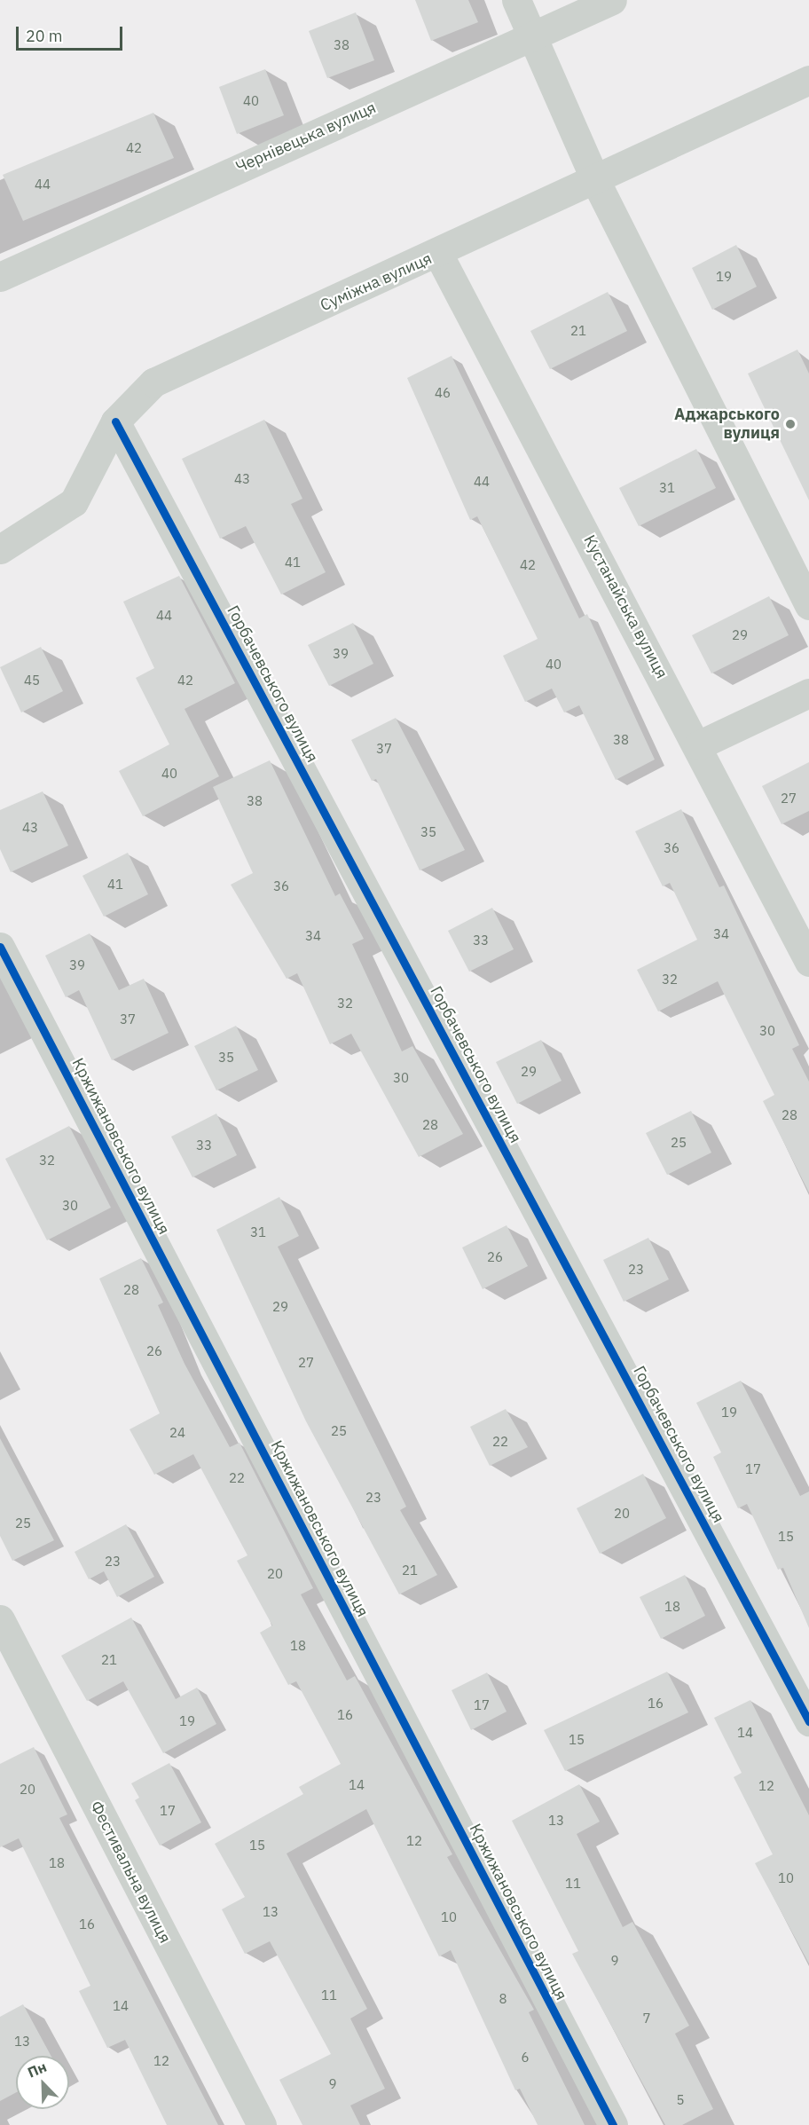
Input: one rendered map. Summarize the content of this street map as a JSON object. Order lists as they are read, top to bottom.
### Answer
{
  "streets": {
    "street": [
      "Чернівецька вулиця",
      "Суміжна вулиця",
      "Кустанайська вулиця",
      "Горбачевського вулиця",
      "Кржижановського вулиця",
      "Фестивальна вулиця"
    ]
  },
  "crossings": [
    ["Суміжна вулиця", "Кустанайська вулиця"],
    ["Суміжна вулиця", "Горбачевського вулиця"]
  ],
  "places": ["Аджарського вулиця"],
  "house_numbers": [
    "38",
    "40",
    "42",
    "44",
    "19",
    "21",
    "46",
    "43",
    "44",
    "31",
    "41",
    "42",
    "44",
    "29",
    "39",
    "40",
    "45",
    "42",
    "38",
    "37",
    "40",
    "27",
    "38",
    "43",
    "35",
    "36",
    "41",
    "36",
    "34",
    "34",
    "33",
    "39",
    "32",
    "32",
    "37",
    "30",
    "35",
    "29",
    "30",
    "28",
    "28",
    "25",
    "33",
    "32",
    "30",
    "31",
    "26",
    "23",
    "28",
    "29",
    "26",
    "27",
    "19",
    "25",
    "24",
    "22",
    "17",
    "22",
    "23",
    "20",
    "25",
    "15",
    "23",
    "21",
    "20",
    "18",
    "18",
    "21",
    "16",
    "17",
    "16",
    "19",
    "14",
    "15",
    "14",
    "12",
    "20",
    "17",
    "13",
    "12",
    "15",
    "18",
    "10",
    "11",
    "13",
    "10",
    "16",
    "9",
    "11",
    "8",
    "14",
    "7",
    "13",
    "6",
    "12",
    "9",
    "5"
  ],
  "scale_bar": "20 m",
  "north": "top left"
}
